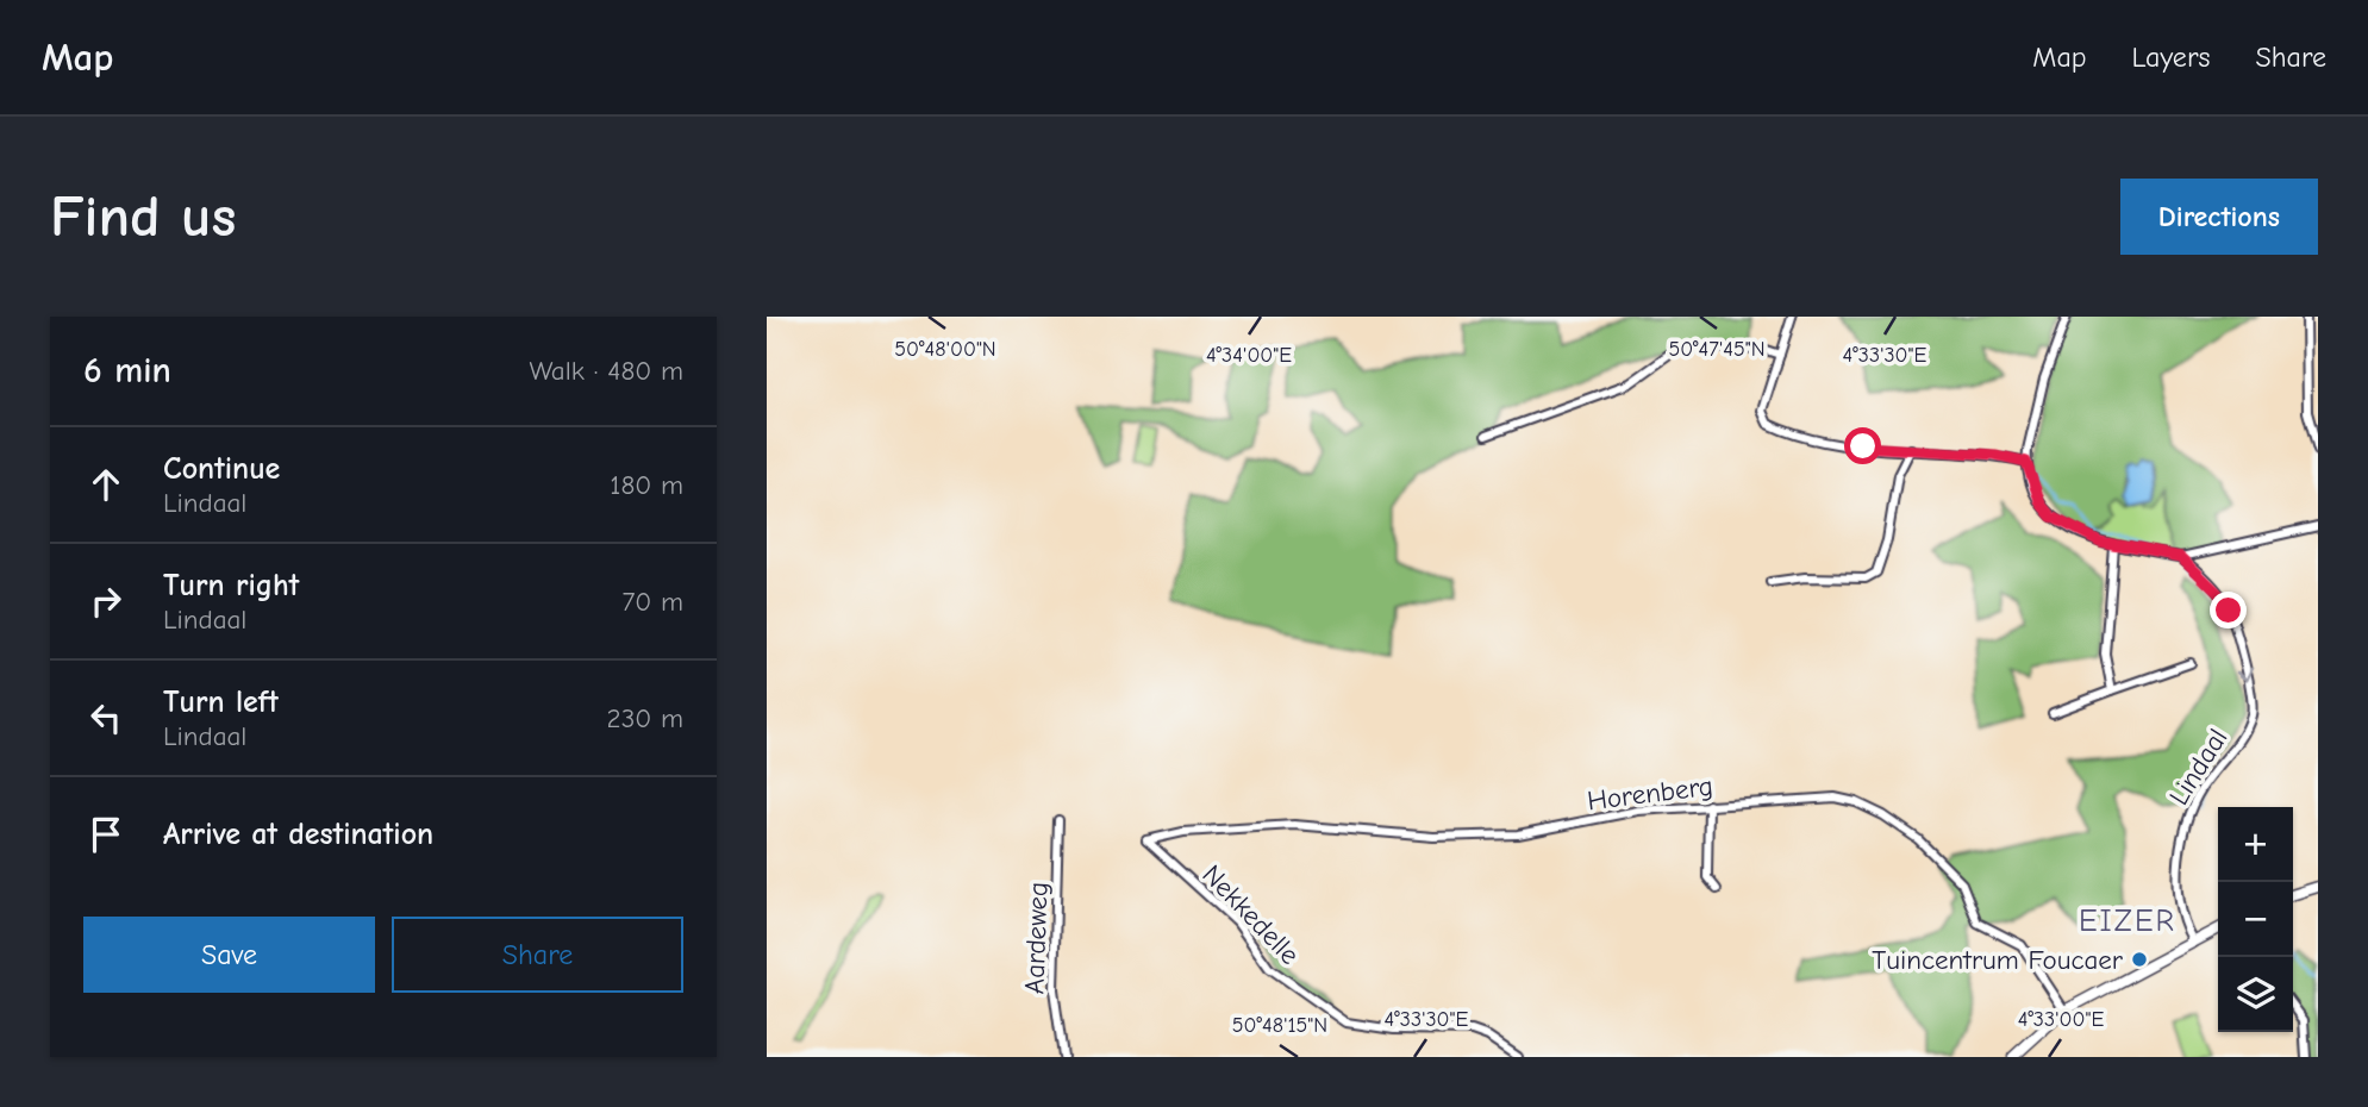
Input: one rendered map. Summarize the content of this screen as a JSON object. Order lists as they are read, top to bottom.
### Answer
{
  "streets": {
    "street": [
      "Lindaal",
      "Horenberg",
      "Nekkedelle",
      "Aardeweg"
    ]
  },
  "crossings": [
    ["Horenberg", "Nekkedelle"]
  ],
  "one_way": ["Lindaal"],
  "districts": ["EIZER"],
  "places": ["Tuincentrum Foucaer"],
  "page": {
    "header": "Map",
    "nav": ["Map", "Layers", "Share"],
    "buttons": [
      "Directions",
      ["Save", "Share"]
    ],
    "title": "Find us",
    "heading": ["6 min", "Walk · 480 m"],
    "list": [
      ["Continue", "Lindaal", "180 m"],
      ["Turn right", "Lindaal", "70 m"],
      ["Turn left", "Lindaal", "230 m"],
      "Arrive at destination"
    ],
    "map_buttons": ["+", "−"]
  },
  "coordinates": [
    "50°48'00\"N",
    "50°47'45\"N",
    "4°34'00\"E",
    "4°33'30\"E",
    "4°33'00\"E",
    "50°48'15\"N"
  ]
}
